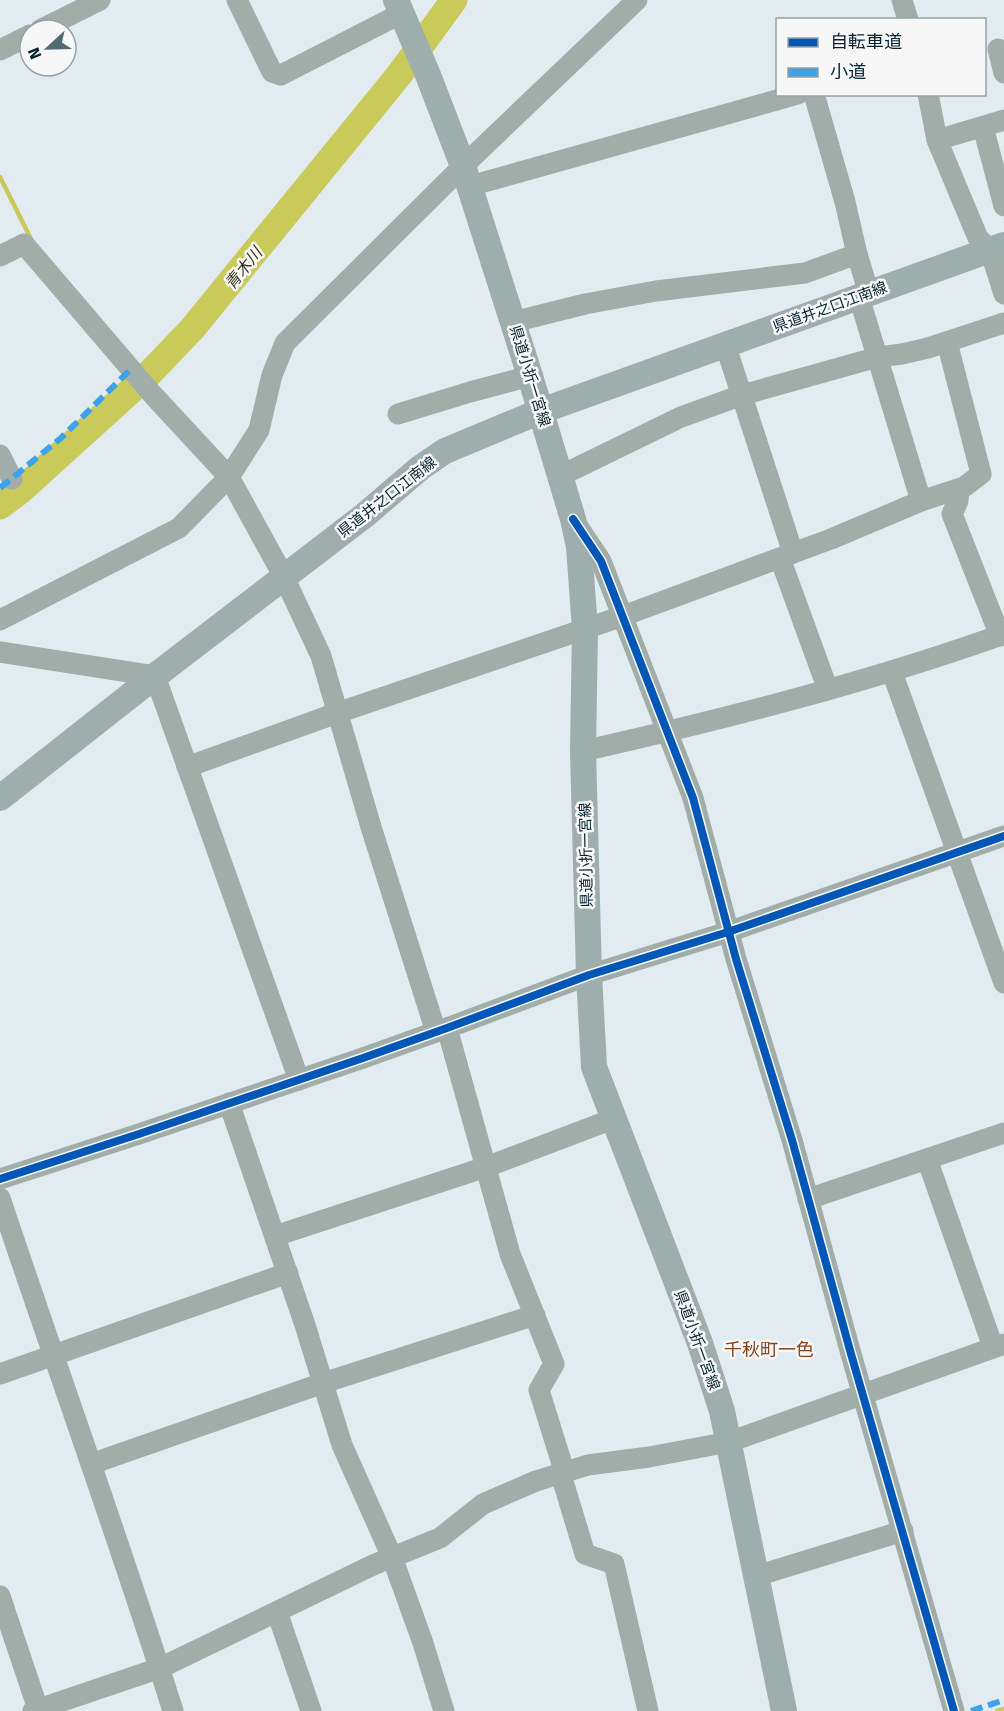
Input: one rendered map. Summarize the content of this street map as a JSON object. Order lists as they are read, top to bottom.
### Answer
{
  "streets": {
    "main road": ["県道井之口江南線", "県道小折一宮線"]
  },
  "crossings": [
    ["県道井之口江南線", "県道小折一宮線"]
  ],
  "districts": ["千秋町一色"],
  "water": ["青木川"],
  "legend": ["自転車道", "小道"],
  "north": "left"
}
